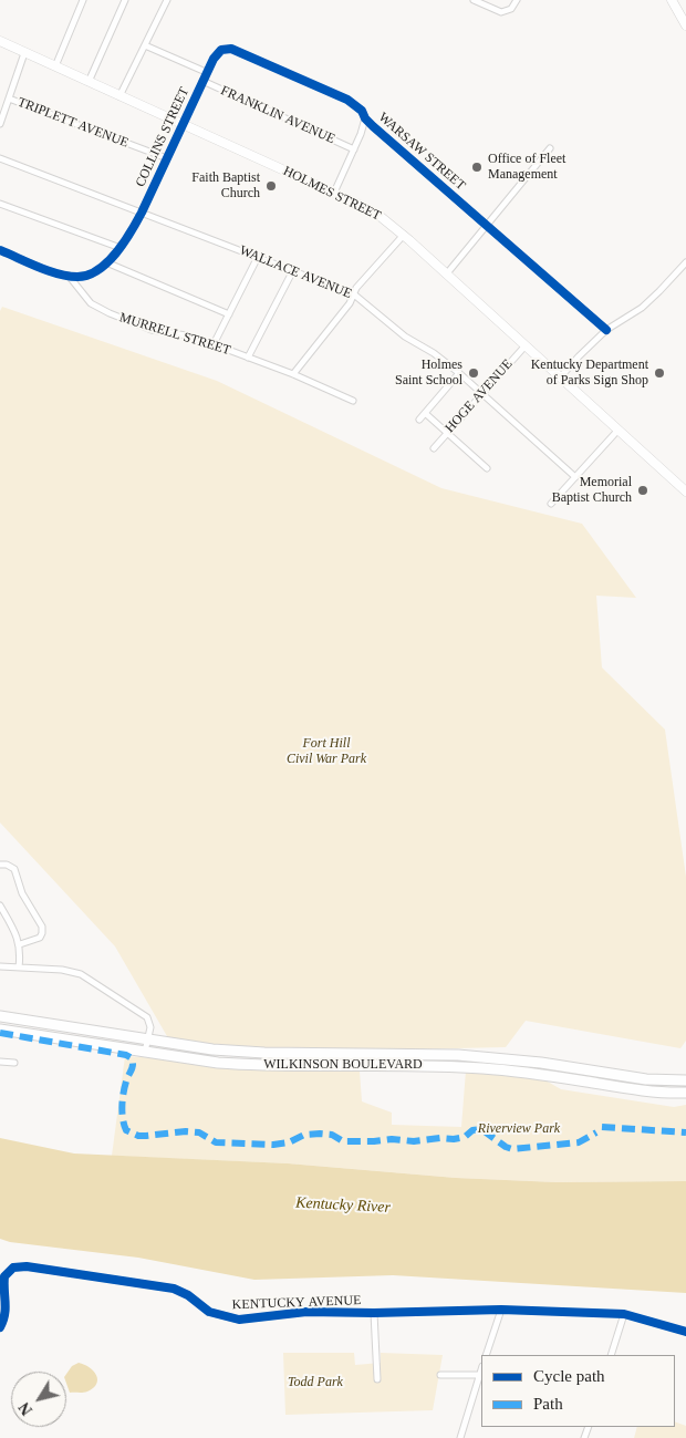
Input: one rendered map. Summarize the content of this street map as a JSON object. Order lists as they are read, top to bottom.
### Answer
{
  "streets": {
    "highway": ["WILKINSON BOULEVARD"],
    "main road": ["HOLMES STREET"],
    "street": [
      "FRANKLIN AVENUE",
      "TRIPLETT AVENUE",
      "COLLINS STREET",
      "WARSAW STREET",
      "WALLACE AVENUE",
      "MURRELL STREET",
      "HOGE AVENUE",
      "KENTUCKY AVENUE"
    ]
  },
  "crossings": [
    ["FRANKLIN AVENUE", "COLLINS STREET"],
    ["TRIPLETT AVENUE", "COLLINS STREET"],
    ["COLLINS STREET", "WARSAW STREET"],
    ["COLLINS STREET", "HOLMES STREET"],
    ["COLLINS STREET", "WALLACE AVENUE"],
    ["COLLINS STREET", "MURRELL STREET"],
    ["HOLMES STREET", "HOGE AVENUE"],
    ["WALLACE AVENUE", "HOGE AVENUE"]
  ],
  "water": ["Kentucky River"],
  "parks": ["Fort Hill Civil War Park", "Riverview Park", "Todd Park"],
  "places": [
    "Office of Fleet Management",
    "Faith Baptist Church",
    "Holmes Saint School",
    "Kentucky Department of Parks Sign Shop",
    "Memorial Baptist Church"
  ],
  "legend": ["Cycle path", "Path"],
  "north": "bottom left"
}
